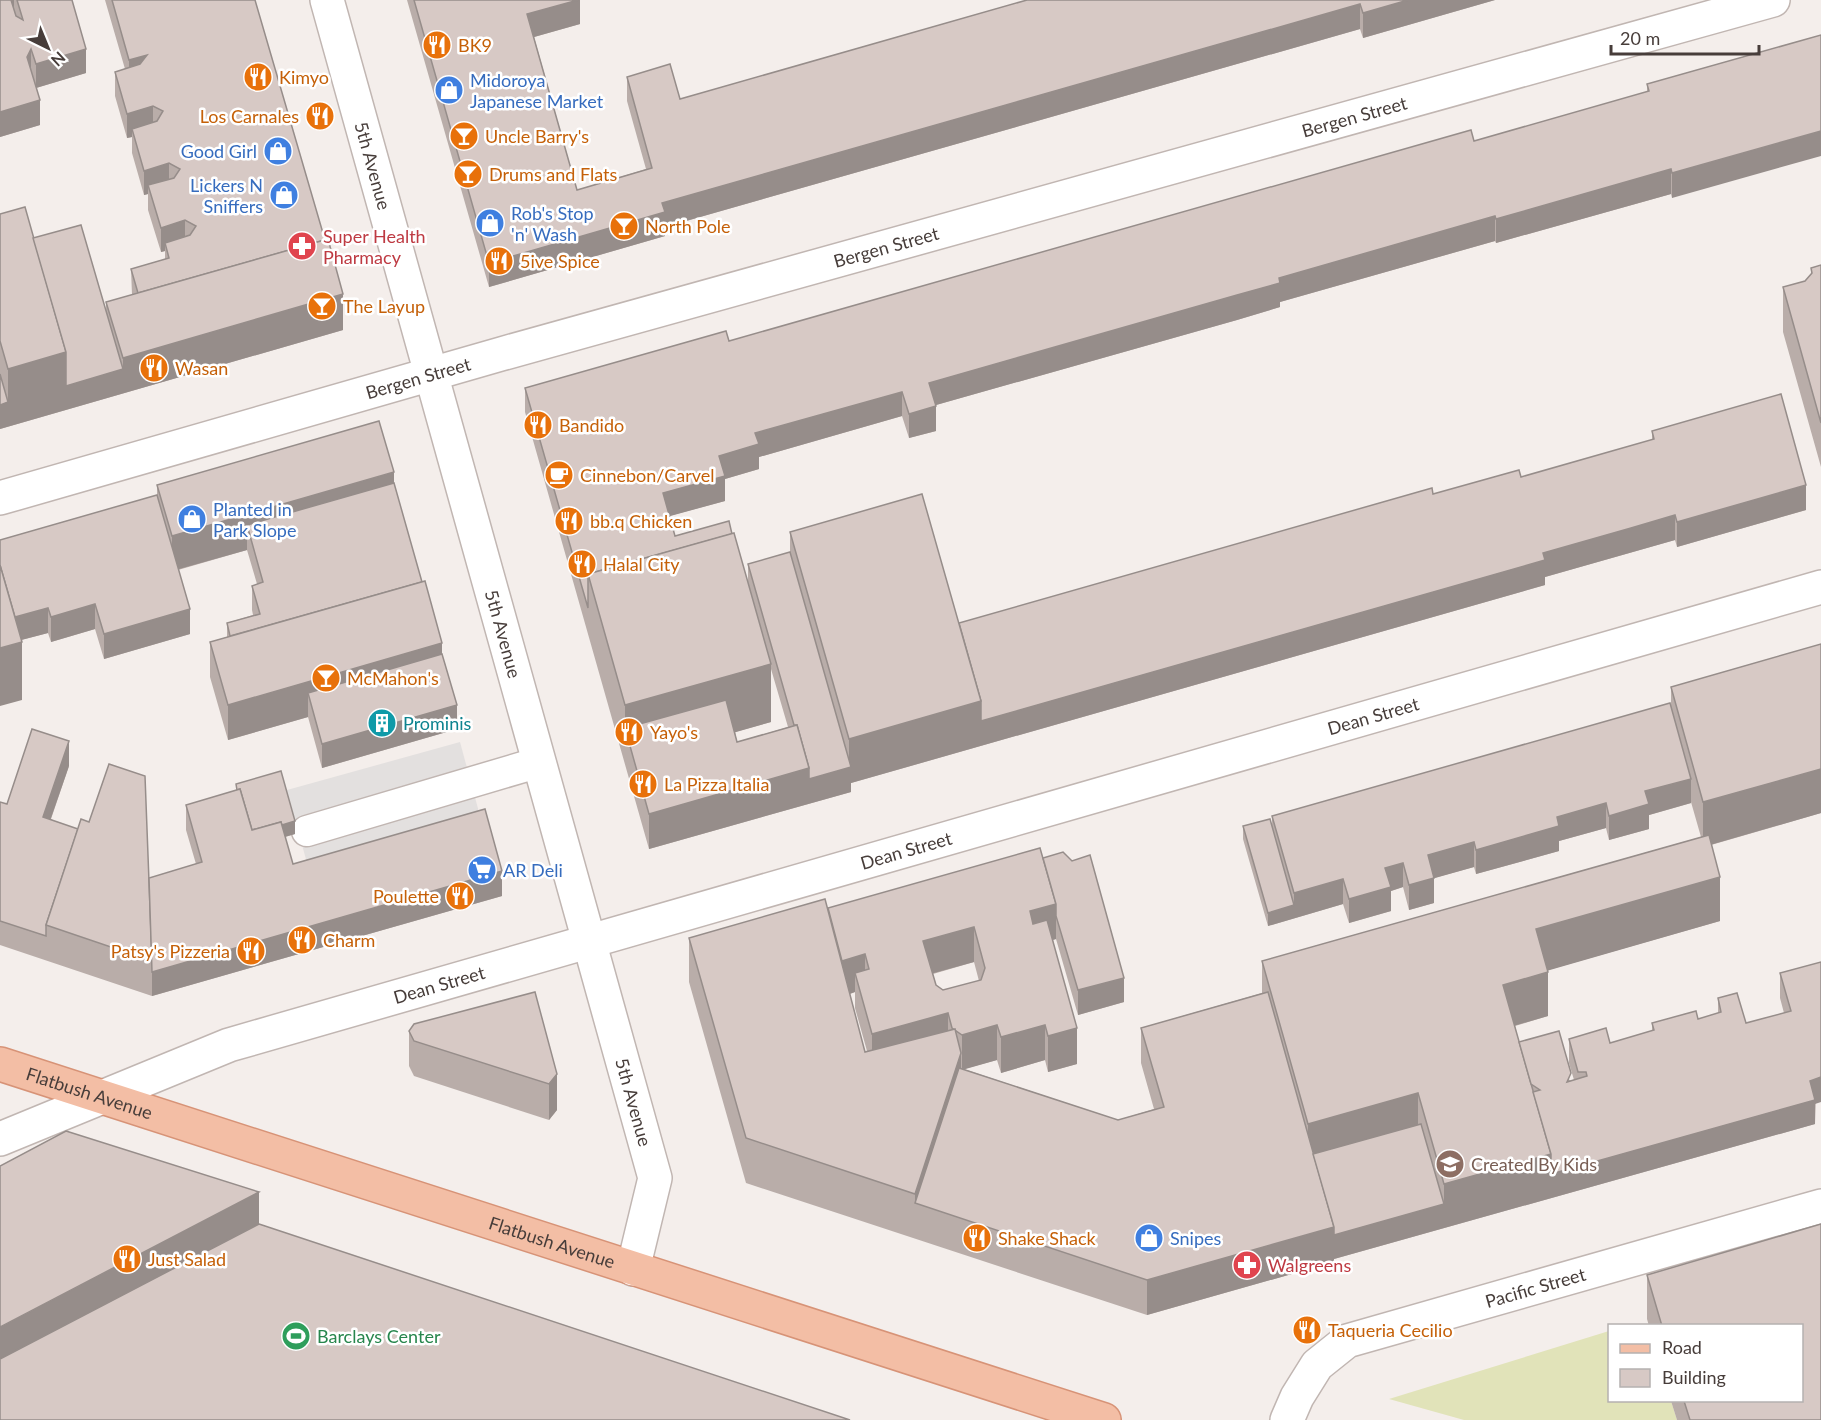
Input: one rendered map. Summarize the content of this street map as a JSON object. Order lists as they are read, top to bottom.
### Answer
{
  "streets": {
    "main road": ["Flatbush Avenue"],
    "street": [
      "Bergen Street",
      "5th Avenue",
      "Dean Street",
      "Pacific Street"
    ]
  },
  "crossings": [
    ["Bergen Street", "5th Avenue"],
    ["5th Avenue", "Dean Street"],
    ["5th Avenue", "Flatbush Avenue"],
    ["Dean Street", "Flatbush Avenue"]
  ],
  "places": {
    "restaurant": [
      "BK9",
      "Kimyo",
      "Los Carnales",
      "5ive Spice",
      "Wasan",
      "Bandido",
      "bb.q Chicken",
      "Halal City",
      "Yayo's",
      "La Pizza Italia",
      "Poulette",
      "Charm",
      "Patsy's Pizzeria",
      "Shake Shack",
      "Just Salad",
      "Taqueria Cecilio"
    ],
    "shop": [
      "Midoroya Japanese Market",
      "Good Girl",
      "Lickers N Sniffers",
      "Rob's Stop 'n' Wash",
      "Planted in Park Slope",
      "Snipes"
    ],
    "bar": [
      "Uncle Barry's",
      "Drums and Flats",
      "North Pole",
      "The Layup",
      "McMahon's"
    ],
    "pharmacy": ["Super Health Pharmacy", "Walgreens"],
    "cafe": ["Cinnebon/Carvel"],
    "building": ["Prominis"],
    "supermarket": ["AR Deli"],
    "school or university": ["Created By Kids"],
    "sports": ["Barclays Center"]
  },
  "legend": ["Road", "Building"],
  "scale_bar": "20 m",
  "north": "bottom right"
}
